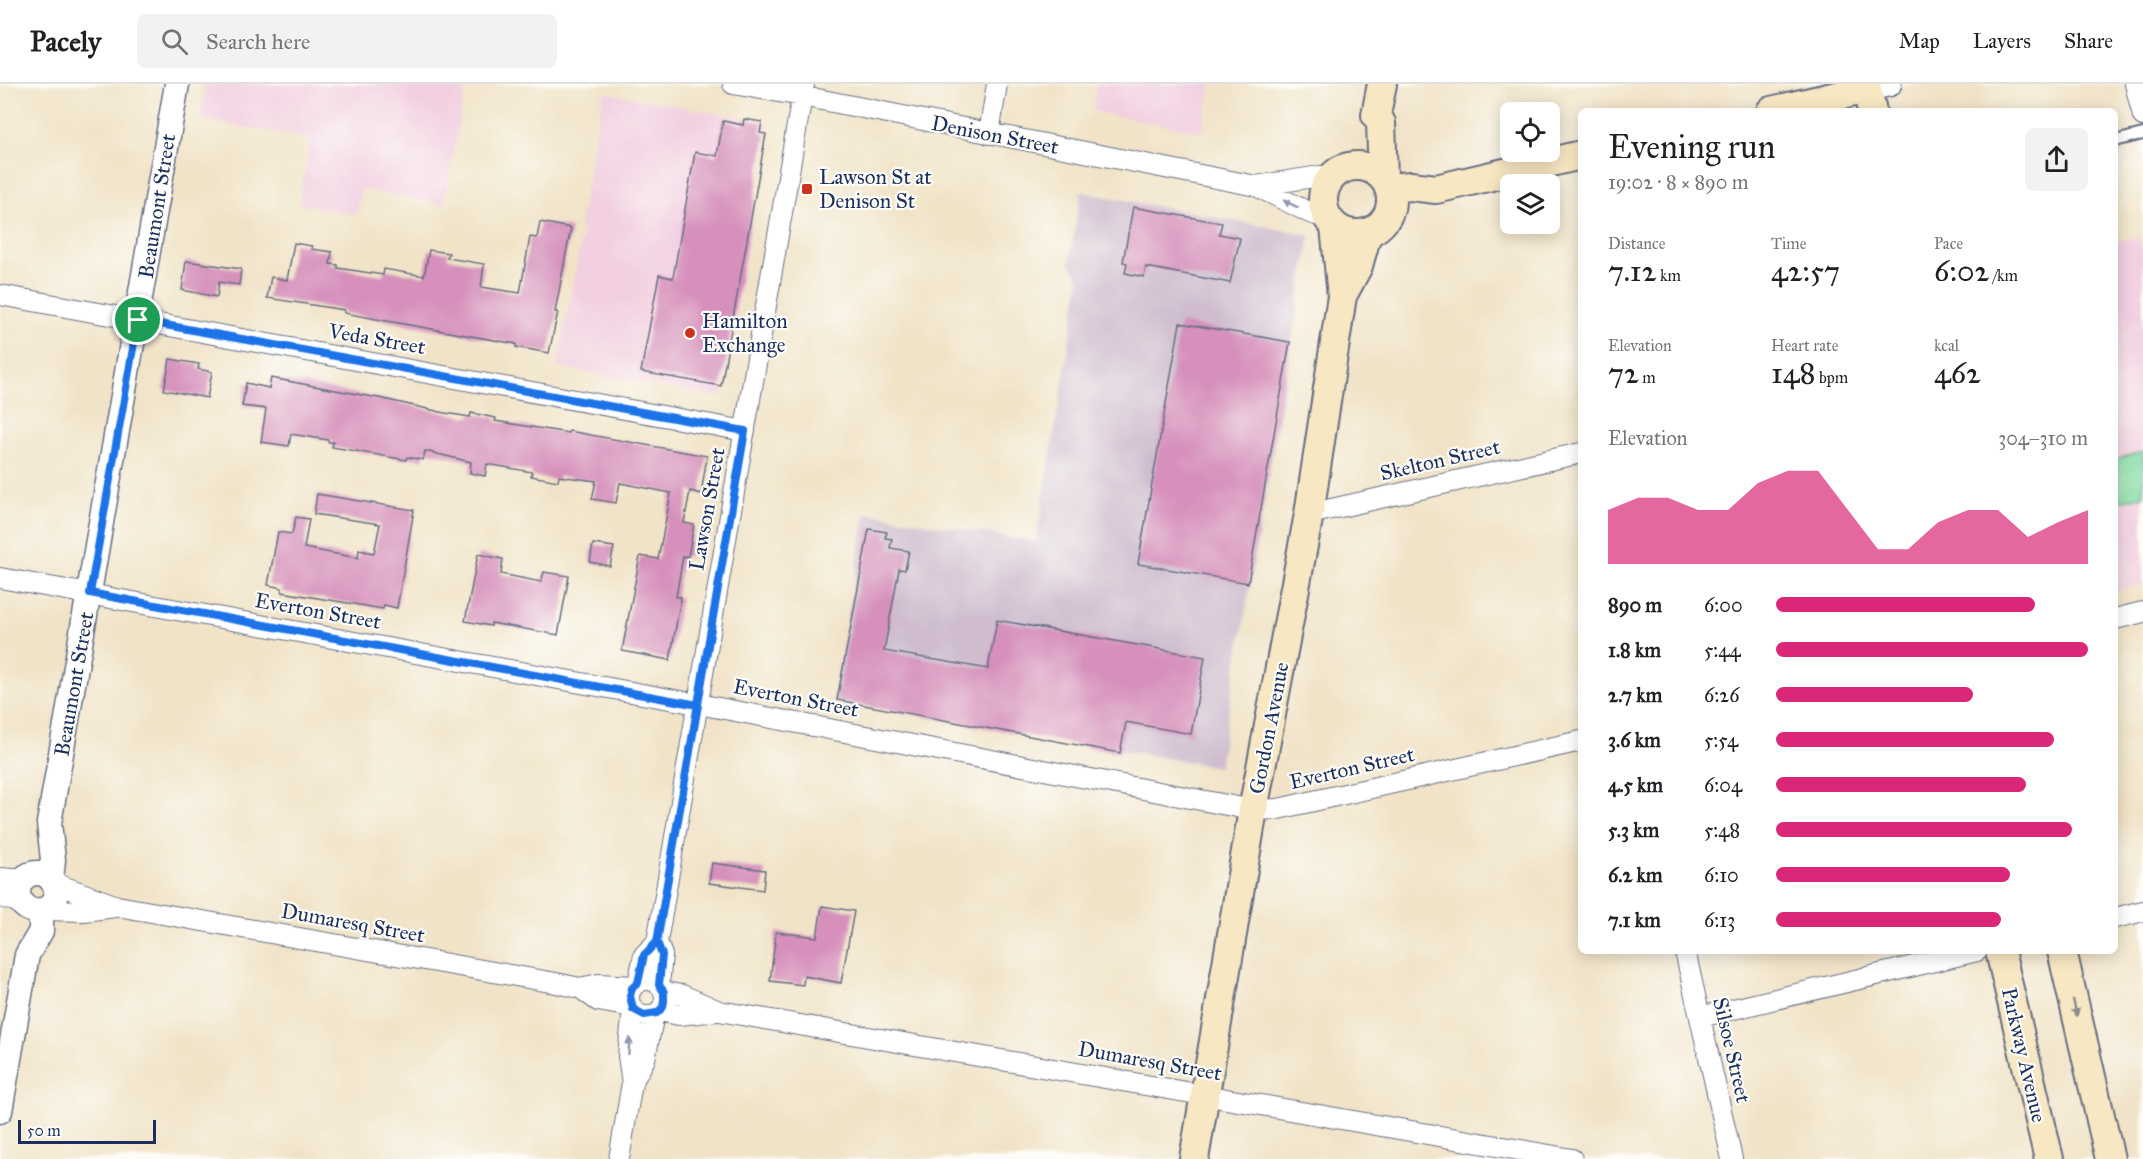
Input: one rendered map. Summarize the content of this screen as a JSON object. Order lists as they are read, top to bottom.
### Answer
{
  "streets": {
    "main road": ["Gordon Avenue", "Parkway Avenue"],
    "street": [
      "Denison Street",
      "Beaumont Street",
      "Veda Street",
      "Skelton Street",
      "Lawson Street",
      "Everton Street",
      "Dumaresq Street",
      "Silsoe Street"
    ]
  },
  "crossings": [
    ["Denison Street", "Lawson Street"],
    ["Denison Street", "Gordon Avenue"],
    ["Beaumont Street", "Veda Street"],
    ["Beaumont Street", "Everton Street"],
    ["Beaumont Street", "Dumaresq Street"],
    ["Veda Street", "Lawson Street"],
    ["Skelton Street", "Gordon Avenue"],
    ["Lawson Street", "Everton Street"],
    ["Lawson Street", "Dumaresq Street"],
    ["Everton Street", "Gordon Avenue"],
    ["Gordon Avenue", "Dumaresq Street"]
  ],
  "places": {
    "transit": ["Lawson St at Denison St"],
    "other": ["Hamilton Exchange"]
  },
  "scale_bar": "50 m",
  "page": {
    "header": "Pacely",
    "search": "Search here",
    "nav": ["Map", "Layers", "Share"],
    "heading": ["Evening run", "19:02 · 8 × 890 m"],
    "stats": [
      ["Distance", "7.12 km"],
      ["Time", "42:57"],
      ["Pace", "6:02 /km"],
      ["Elevation", "72 m"],
      ["Heart rate", "148 bpm"],
      ["kcal", "462"]
    ],
    "chart": ["Elevation", "304–310 m"],
    "list": [
      {
        "name": "890 m",
        "note": "6:00"
      },
      {
        "name": "1.8 km",
        "note": "5:44"
      },
      {
        "name": "2.7 km",
        "note": "6:26"
      },
      {
        "name": "3.6 km",
        "note": "5:54"
      },
      {
        "name": "4.5 km",
        "note": "6:04"
      },
      {
        "name": "5.3 km",
        "note": "5:48"
      },
      {
        "name": "6.2 km",
        "note": "6:10"
      },
      {
        "name": "7.1 km",
        "note": "6:13"
      }
    ],
    "scale": "50 m"
  }
}
